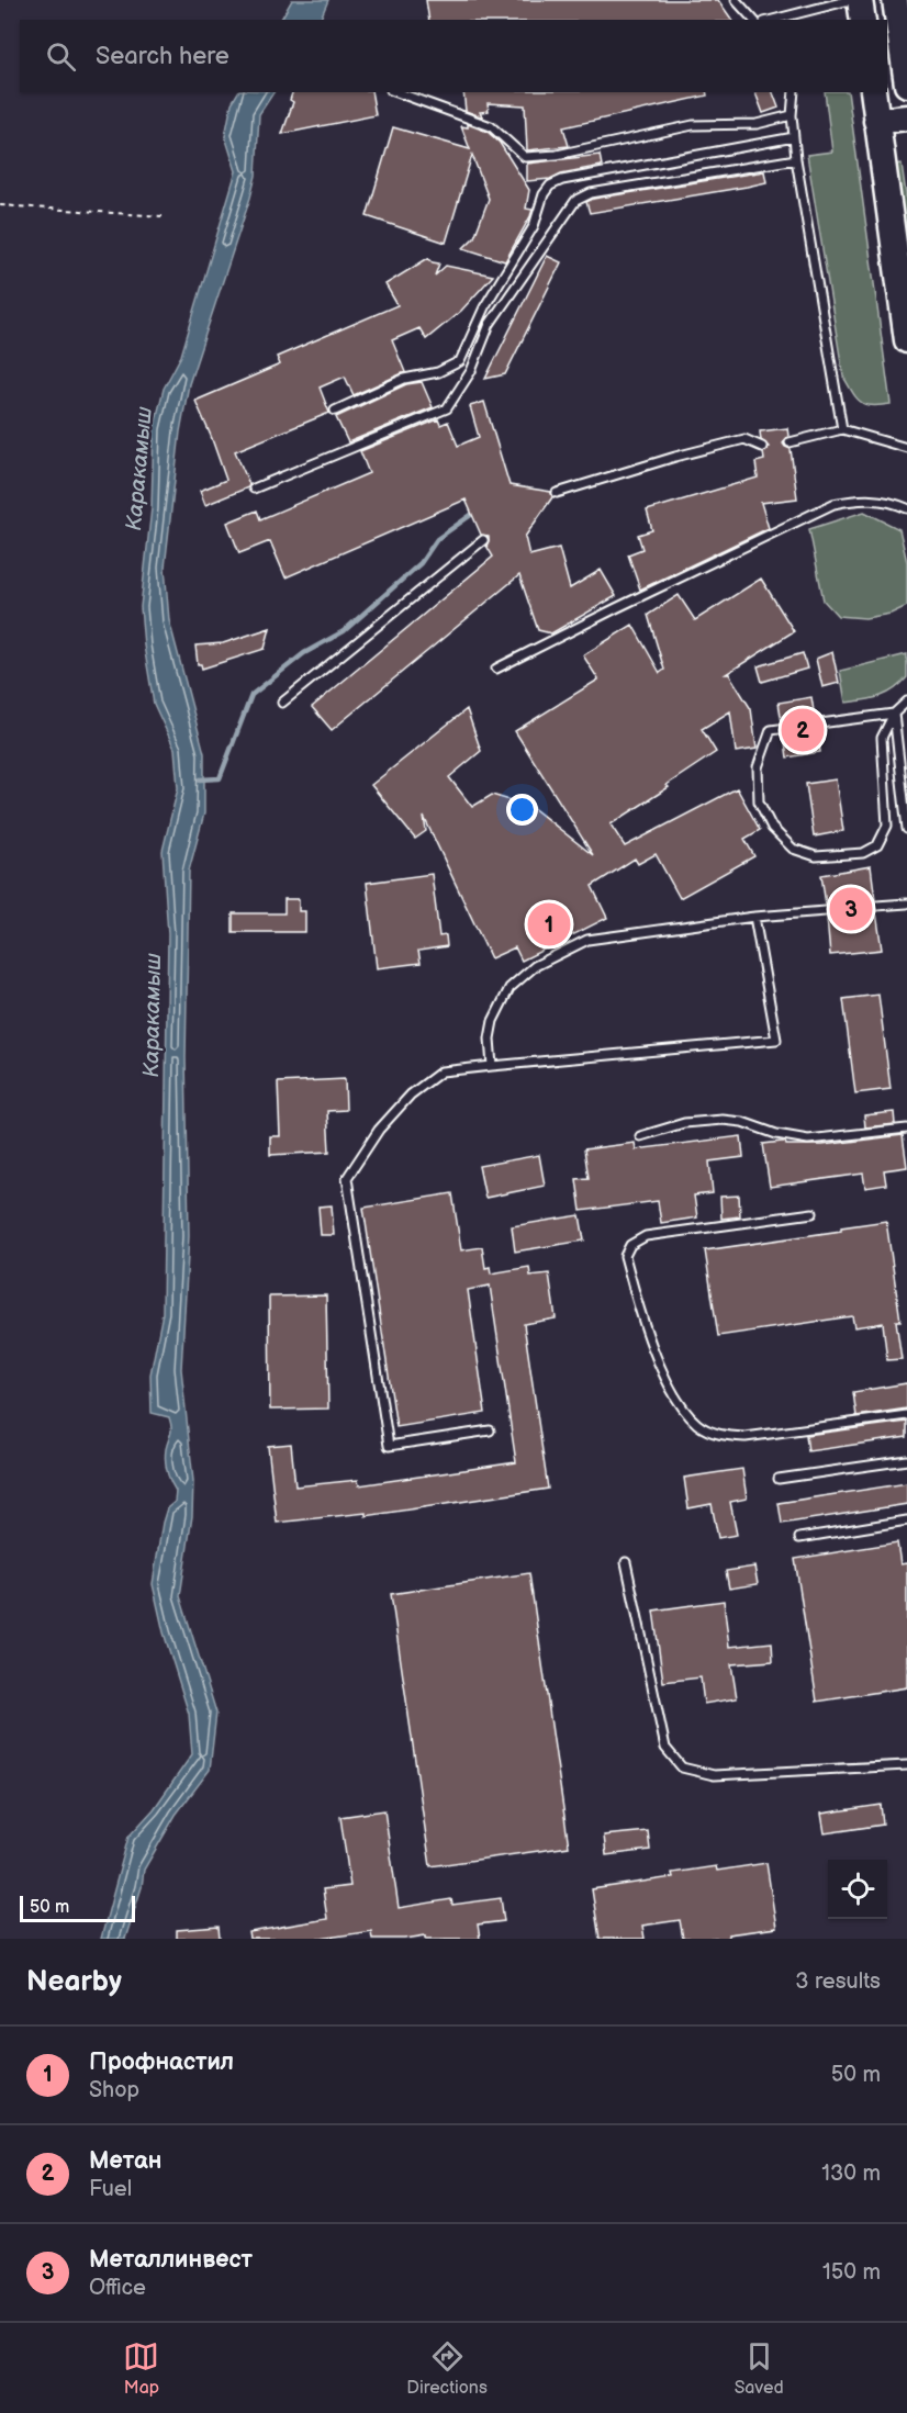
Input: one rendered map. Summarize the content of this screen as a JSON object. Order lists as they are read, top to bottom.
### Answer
{
  "water": ["Каракамыш"],
  "scale_bar": "50 m",
  "page": {
    "search": "Search here",
    "pins": ["2", "3", "1"],
    "scale": "50 m",
    "heading": ["Nearby", "3 results"],
    "list": [
      {
        "mark": "1",
        "name": "Профнастил",
        "note": "Shop",
        "value": "50 m"
      },
      {
        "mark": "2",
        "name": "Метан",
        "note": "Fuel",
        "value": "130 m"
      },
      {
        "mark": "3",
        "name": "Металлинвест",
        "note": "Office",
        "value": "150 m"
      }
    ],
    "nav": ["Map", "Directions", "Saved"]
  }
}
